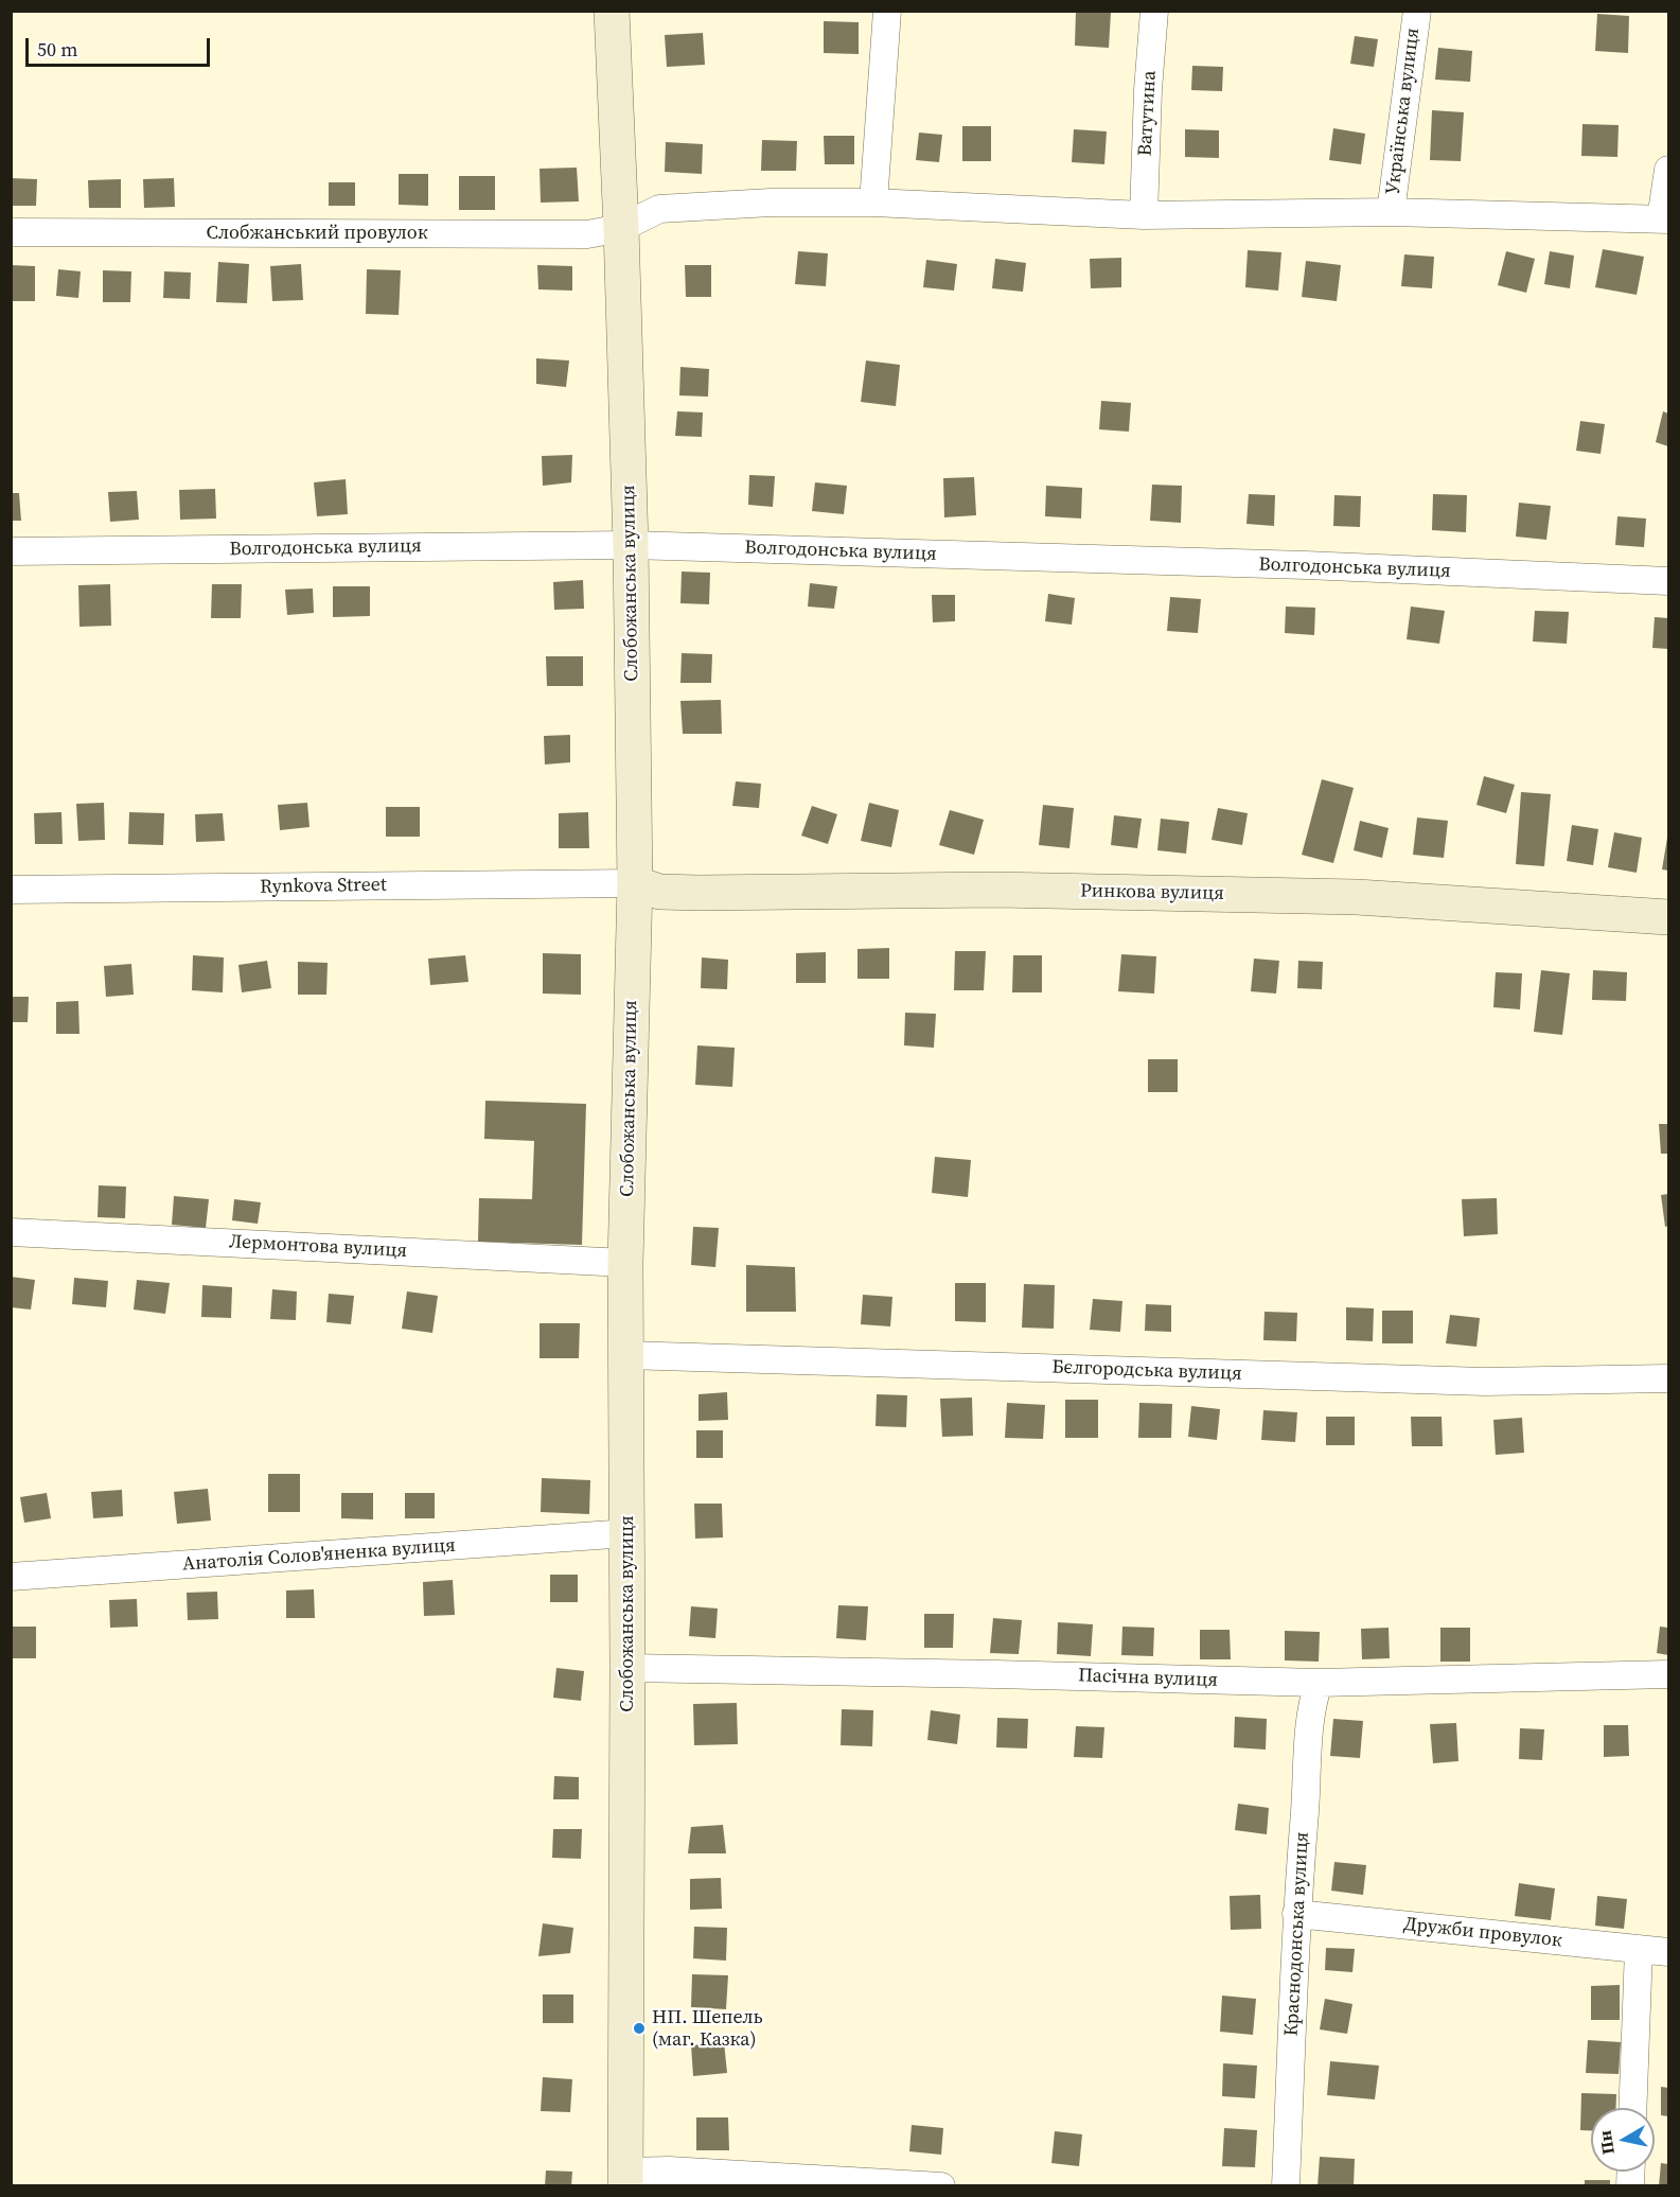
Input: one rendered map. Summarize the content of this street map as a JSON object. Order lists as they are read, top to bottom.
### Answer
{
  "streets": {
    "main road": ["Слобожанська вулиця", "Ринкова вулиця"],
    "street": [
      "Українська вулиця",
      "Ватутина",
      "Слобжанський провулок",
      "Волгодонська вулиця",
      "Rynkova Street",
      "Лермонтова вулиця",
      "Бєлгородська вулиця",
      "Анатолія Солов'яненка вулиця",
      "Пасічна вулиця",
      "Дружби провулок",
      "Краснодонська вулиця"
    ]
  },
  "crossings": [
    ["Українська вулиця", "Слобжанський провулок"],
    ["Ватутина", "Слобжанський провулок"],
    ["Слобжанський провулок", "Слобожанська вулиця"],
    ["Волгодонська вулиця", "Слобожанська вулиця"],
    ["Слобожанська вулиця", "Rynkova Street"],
    ["Слобожанська вулиця", "Ринкова вулиця"],
    ["Слобожанська вулиця", "Лермонтова вулиця"],
    ["Слобожанська вулиця", "Бєлгородська вулиця"],
    ["Слобожанська вулиця", "Анатолія Солов'яненка вулиця"],
    ["Слобожанська вулиця", "Пасічна вулиця"],
    ["Rynkova Street", "Ринкова вулиця"],
    ["Пасічна вулиця", "Краснодонська вулиця"],
    ["Дружби провулок", "Краснодонська вулиця"]
  ],
  "places": ["НП. Шепель (маг. Казка)"],
  "scale_bar": "50 m",
  "north": "left"
}
